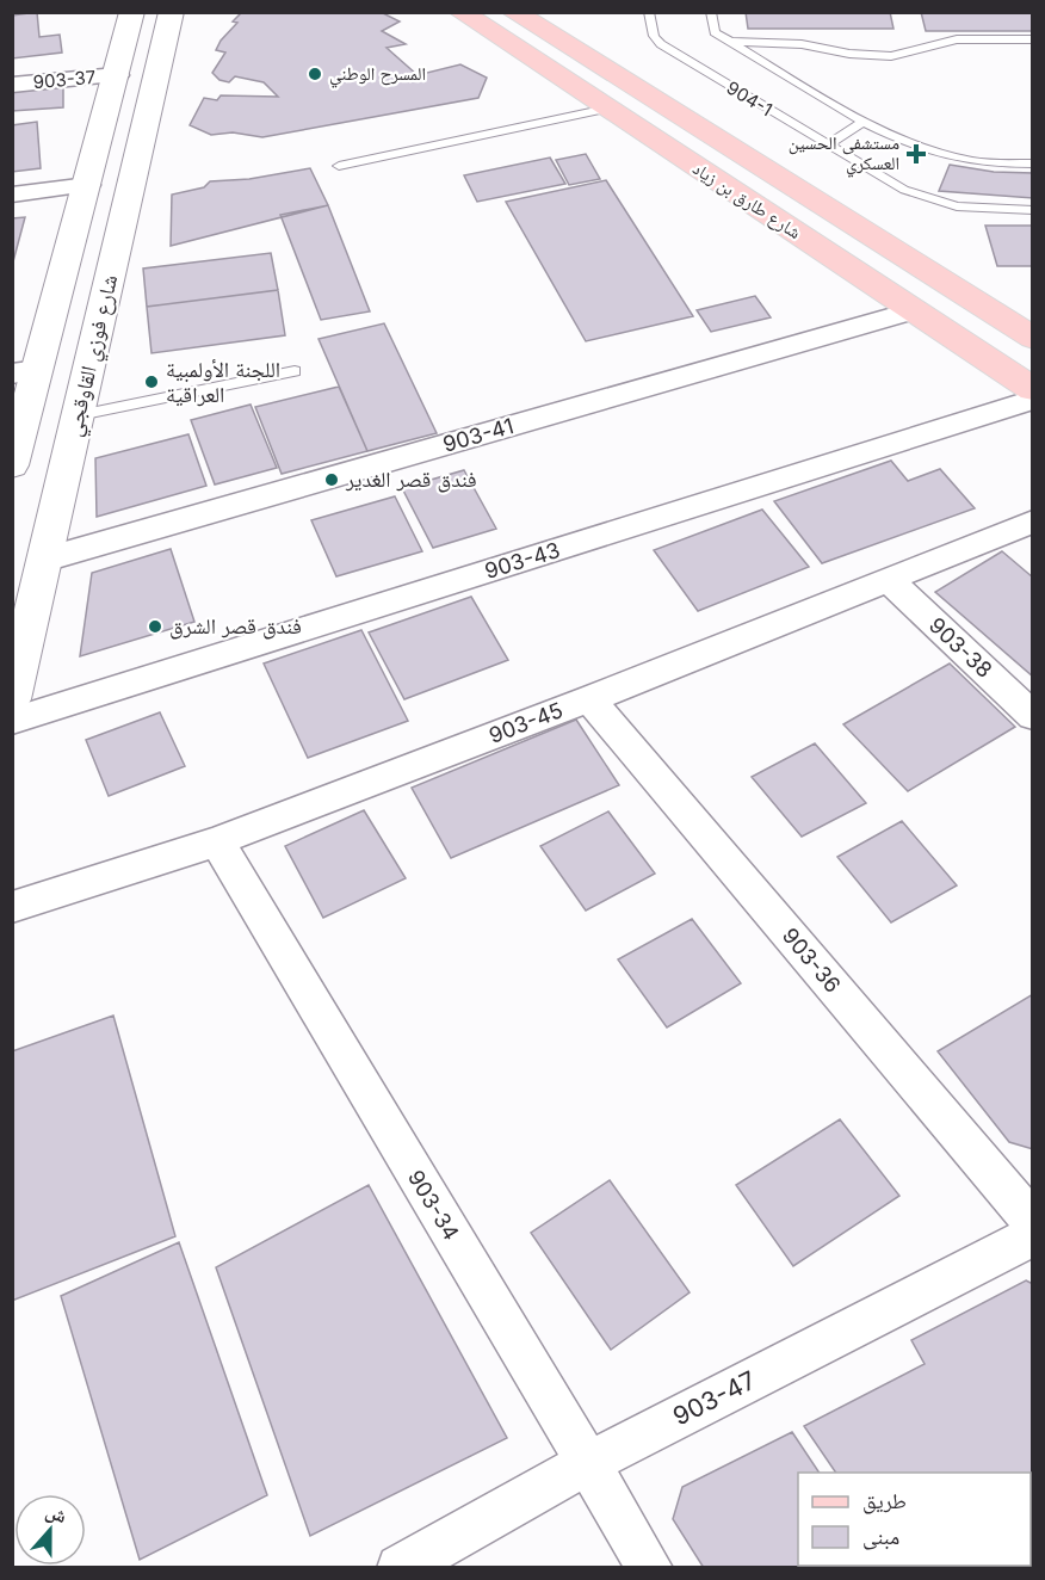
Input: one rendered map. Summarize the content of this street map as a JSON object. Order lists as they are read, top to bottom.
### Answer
{
  "streets": {
    "main road": ["شارع طارق بن زياد"],
    "street": [
      "903-37",
      "شارع فوزي القاوقجي",
      "903-41",
      "903-43",
      "903-38",
      "903-45",
      "903-36",
      "903-34",
      "903-47"
    ],
    "lane": ["904-1"]
  },
  "crossings": [
    ["903-37", "شارع فوزي القاوقجي"],
    ["شارع طارق بن زياد", "903-41"],
    ["شارع فوزي القاوقجي", "903-41"],
    ["903-38", "903-45"],
    ["903-45", "903-36"],
    ["903-45", "903-34"],
    ["903-34", "903-47"]
  ],
  "places": {
    "other": [
      "المسرح الوطني",
      "اللجنة الأولمبية العراقية",
      "فندق قصر الغدير",
      "فندق قصر الشرق"
    ],
    "health": ["مستشفى الحسين العسكري"]
  },
  "legend": ["طريق", "مبنى"],
  "north": "top"
}
